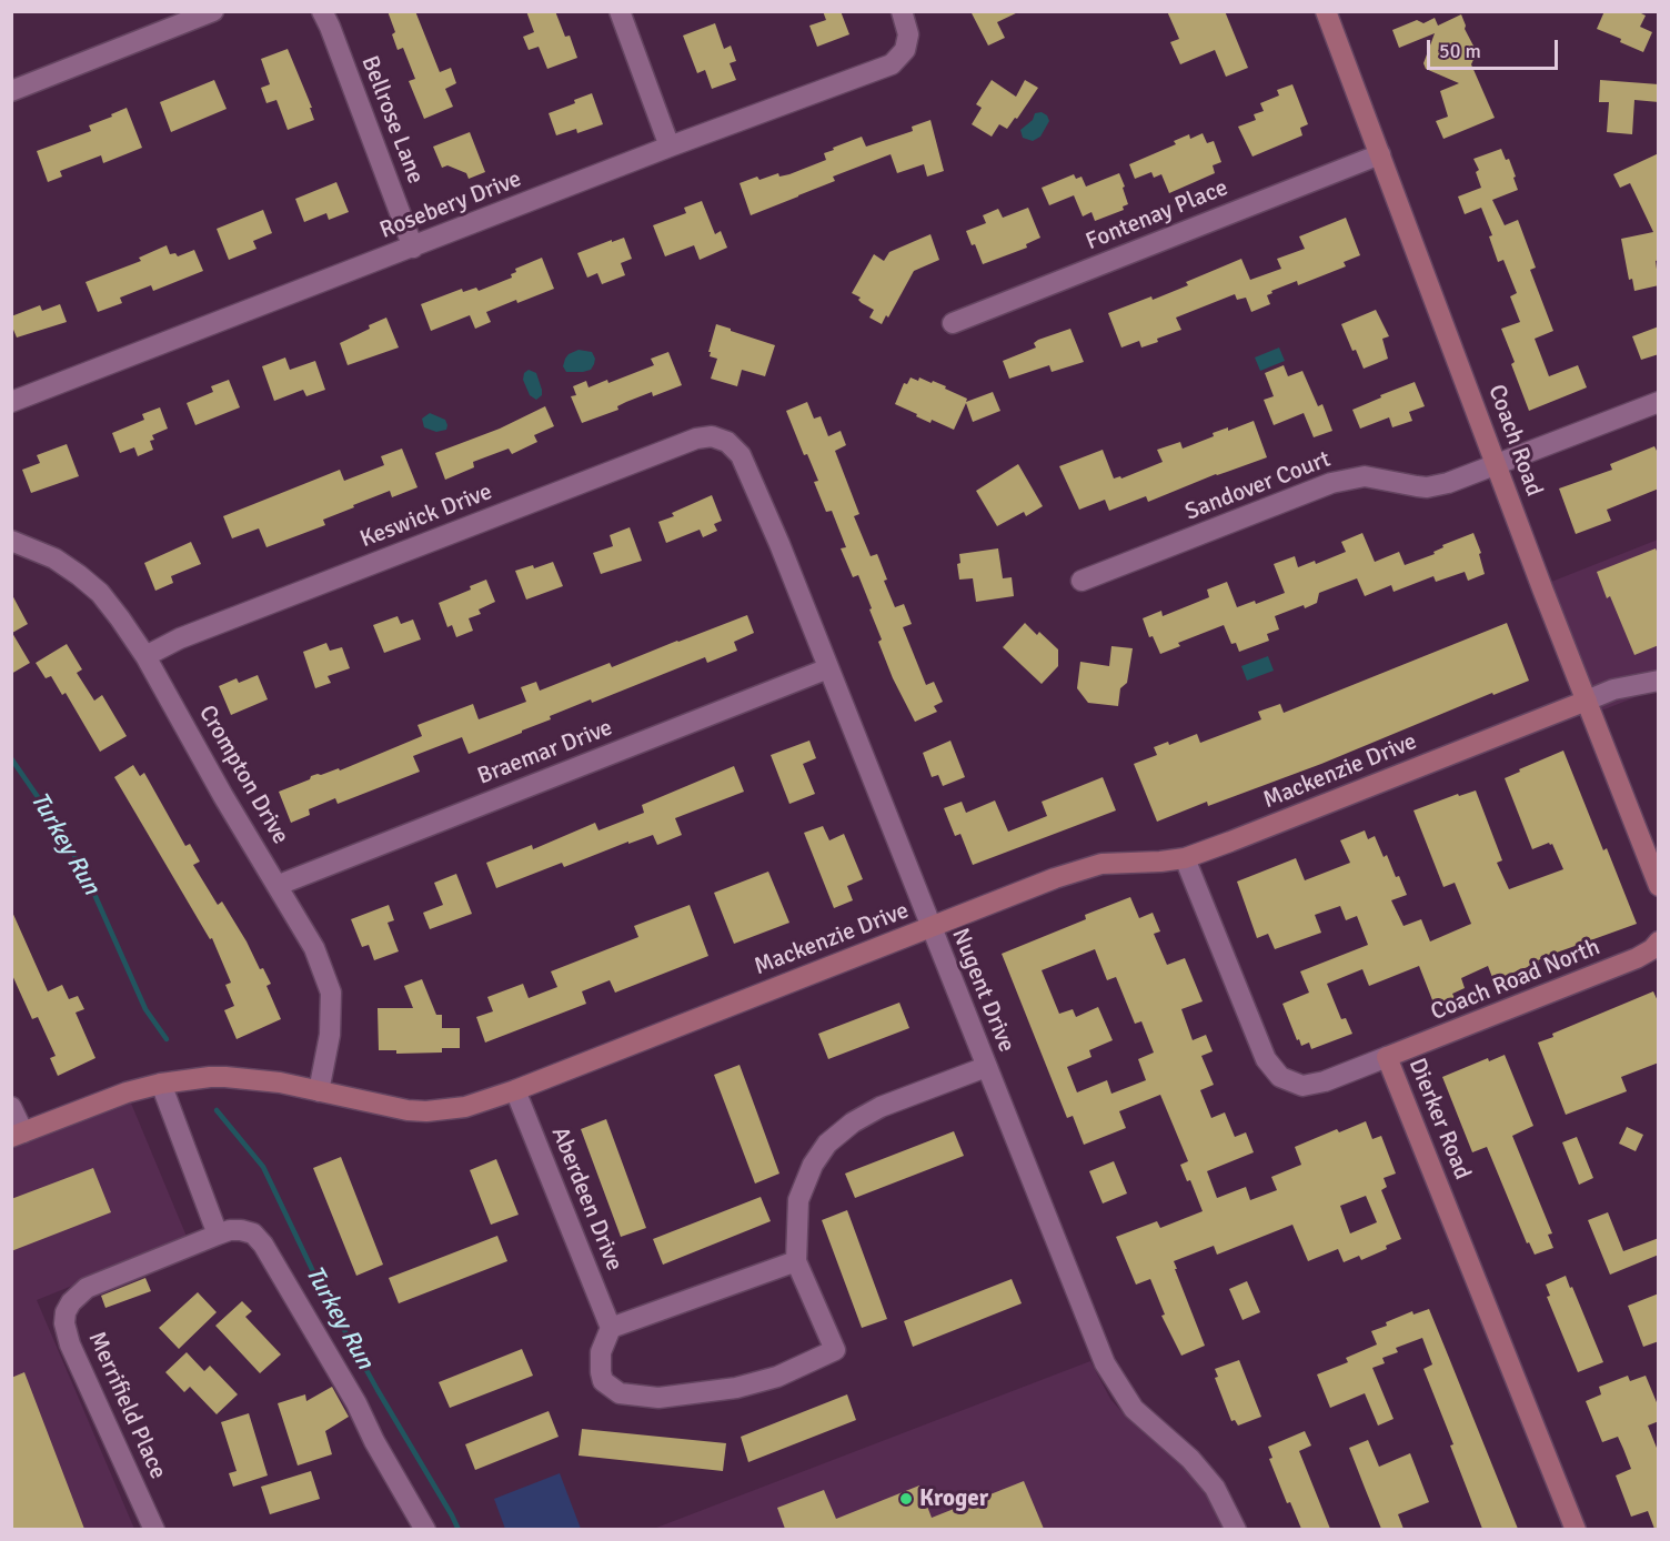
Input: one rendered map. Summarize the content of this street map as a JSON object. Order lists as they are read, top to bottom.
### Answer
{
  "streets": {
    "street": [
      "Bellrose Lane",
      "Rosebery Drive",
      "Fontenay Place",
      "Coach Road",
      "Sandover Court",
      "Keswick Drive",
      "Braemar Drive",
      "Mackenzie Drive",
      "Crompton Drive",
      "Coach Road North",
      "Nugent Drive",
      "Dierker Road",
      "Aberdeen Drive",
      "Merrifield Place"
    ]
  },
  "crossings": [
    ["Bellrose Lane", "Rosebery Drive"],
    ["Fontenay Place", "Coach Road"],
    ["Coach Road", "Sandover Court"],
    ["Coach Road", "Mackenzie Drive"],
    ["Keswick Drive", "Crompton Drive"],
    ["Keswick Drive", "Nugent Drive"],
    ["Braemar Drive", "Crompton Drive"],
    ["Braemar Drive", "Nugent Drive"],
    ["Mackenzie Drive", "Crompton Drive"],
    ["Mackenzie Drive", "Nugent Drive"],
    ["Mackenzie Drive", "Dierker Road"],
    ["Mackenzie Drive", "Aberdeen Drive"],
    ["Coach Road North", "Dierker Road"]
  ],
  "water": ["Turkey Run"],
  "places": ["Kroger"],
  "scale_bar": "50 m"
}
